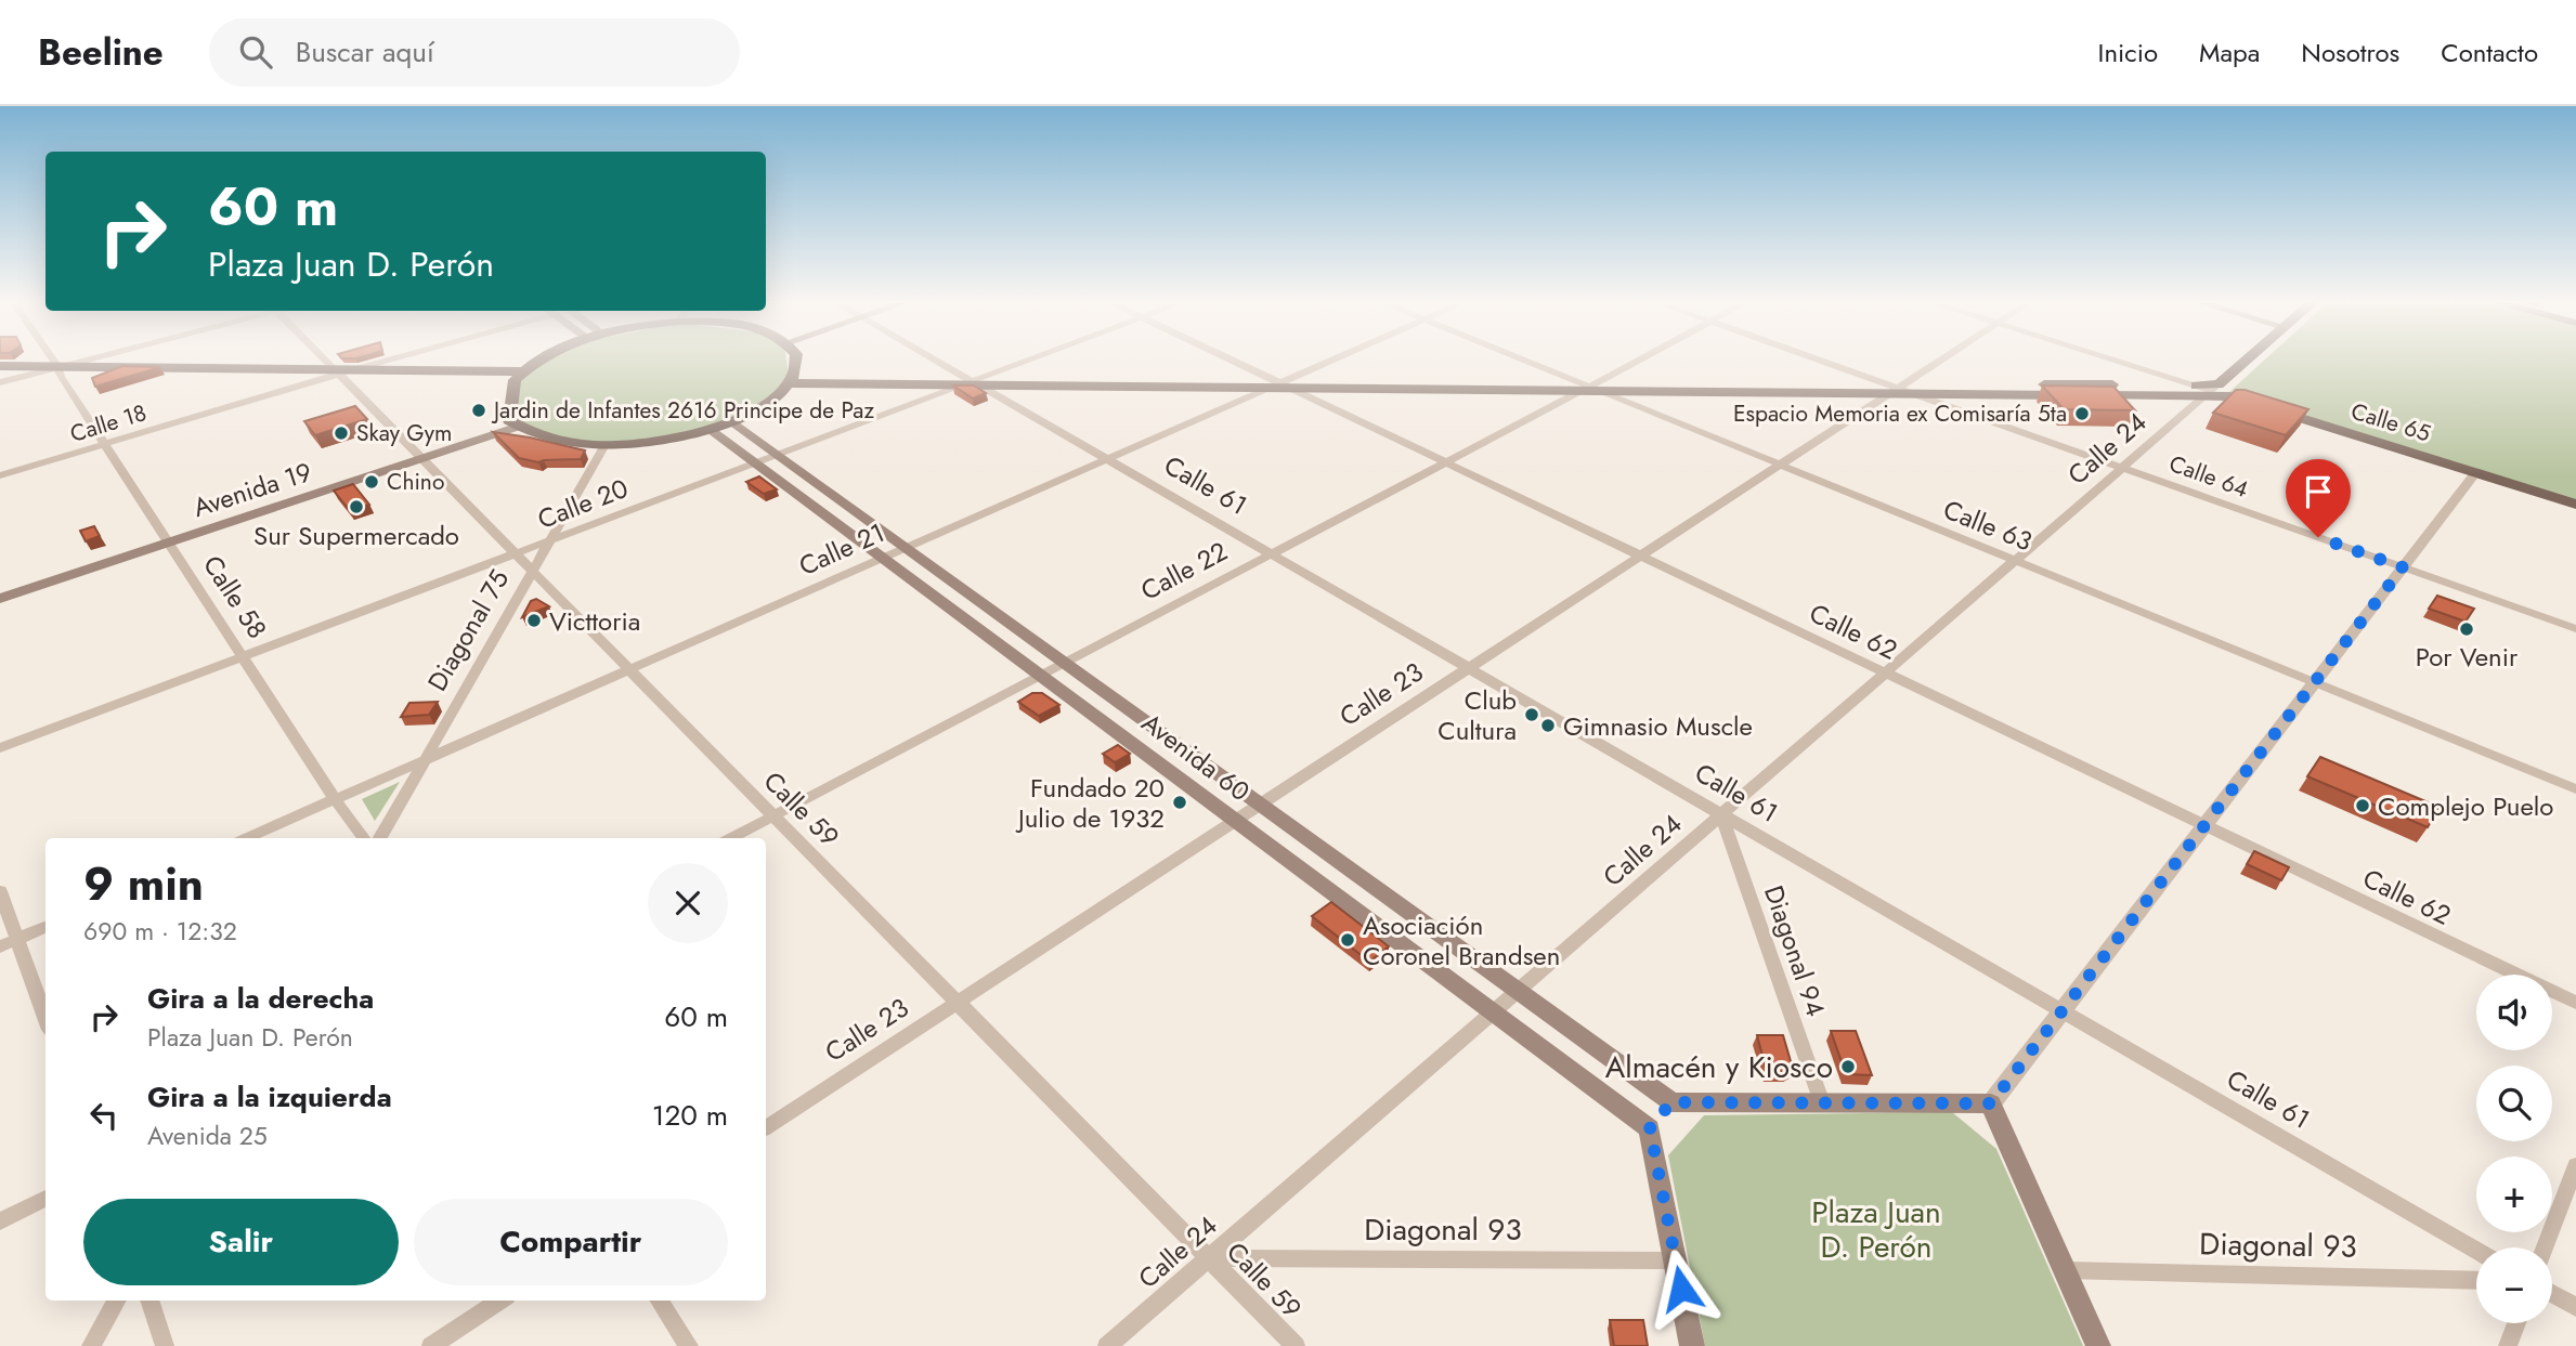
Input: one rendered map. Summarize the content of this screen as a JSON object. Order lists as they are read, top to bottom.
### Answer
{
  "streets": {
    "main road": [
      "Calle 65",
      "Calle 24",
      "Avenida 19",
      "Avenida 60"
    ],
    "street": [
      "Calle 18",
      "Calle 64",
      "Calle 61",
      "Calle 20",
      "Calle 63",
      "Calle 21",
      "Calle 22",
      "Calle 58",
      "Diagonal 75",
      "Calle 62",
      "Calle 23",
      "Calle 59",
      "Diagonal 94",
      "Diagonal 93"
    ]
  },
  "crossings": [
    ["Calle 65", "Calle 24"],
    ["Calle 18", "Calle 58"],
    ["Calle 18", "Calle 59"],
    ["Calle 24", "Calle 64"],
    ["Calle 24", "Calle 61"],
    ["Calle 24", "Calle 63"],
    ["Calle 24", "Calle 62"],
    ["Calle 24", "Avenida 60"],
    ["Calle 24", "Calle 59"],
    ["Calle 24", "Diagonal 94"],
    ["Calle 24", "Diagonal 93"],
    ["Calle 61", "Calle 20"],
    ["Calle 61", "Calle 21"],
    ["Calle 61", "Calle 22"],
    ["Calle 61", "Calle 23"],
    ["Calle 61", "Diagonal 94"],
    ["Avenida 19", "Calle 58"],
    ["Avenida 19", "Calle 59"],
    ["Calle 20", "Calle 58"],
    ["Calle 20", "Diagonal 75"],
    ["Calle 20", "Avenida 60"],
    ["Calle 20", "Calle 59"],
    ["Calle 63", "Calle 22"],
    ["Calle 63", "Calle 23"],
    ["Calle 21", "Calle 58"],
    ["Calle 21", "Diagonal 75"],
    ["Calle 21", "Calle 62"],
    ["Calle 21", "Avenida 60"],
    ["Calle 21", "Calle 59"],
    ["Calle 22", "Calle 62"],
    ["Calle 22", "Avenida 60"],
    ["Calle 22", "Calle 59"],
    ["Diagonal 75", "Calle 59"],
    ["Calle 62", "Calle 23"],
    ["Calle 23", "Avenida 60"],
    ["Calle 23", "Calle 59"],
    ["Calle 59", "Diagonal 93"]
  ],
  "parks": ["Plaza Juan D. Perón"],
  "places": [
    "Jardin de Infantes 2616 Principe de Paz",
    "Espacio Memoria ex Comisaría 5ta",
    "Skay Gym",
    "Chino",
    "Sur Supermercado",
    "Victtoria",
    "Por Venir",
    "Club Cultura",
    "Gimnasio Muscle",
    "Fundado 20 Julio de 1932",
    "Complejo Puelo",
    "Asociación Coronel Brandsen",
    "Almacén y Kiosco"
  ],
  "page": {
    "header": "Beeline",
    "search": "Buscar aquí",
    "nav": [
      "Inicio",
      "Mapa",
      "Nosotros",
      "Contacto"
    ],
    "turn": ["60 m", "Plaza Juan D. Perón"],
    "heading": ["9 min", "690 m · 12:32"],
    "list": [
      {
        "name": "Gira a la derecha",
        "note": "Plaza Juan D. Perón",
        "value": "60 m"
      },
      {
        "name": "Gira a la izquierda",
        "note": "Avenida 25",
        "value": "120 m"
      }
    ],
    "map_buttons": ["+", "−"],
    "buttons": ["Salir", "Compartir"]
  }
}
